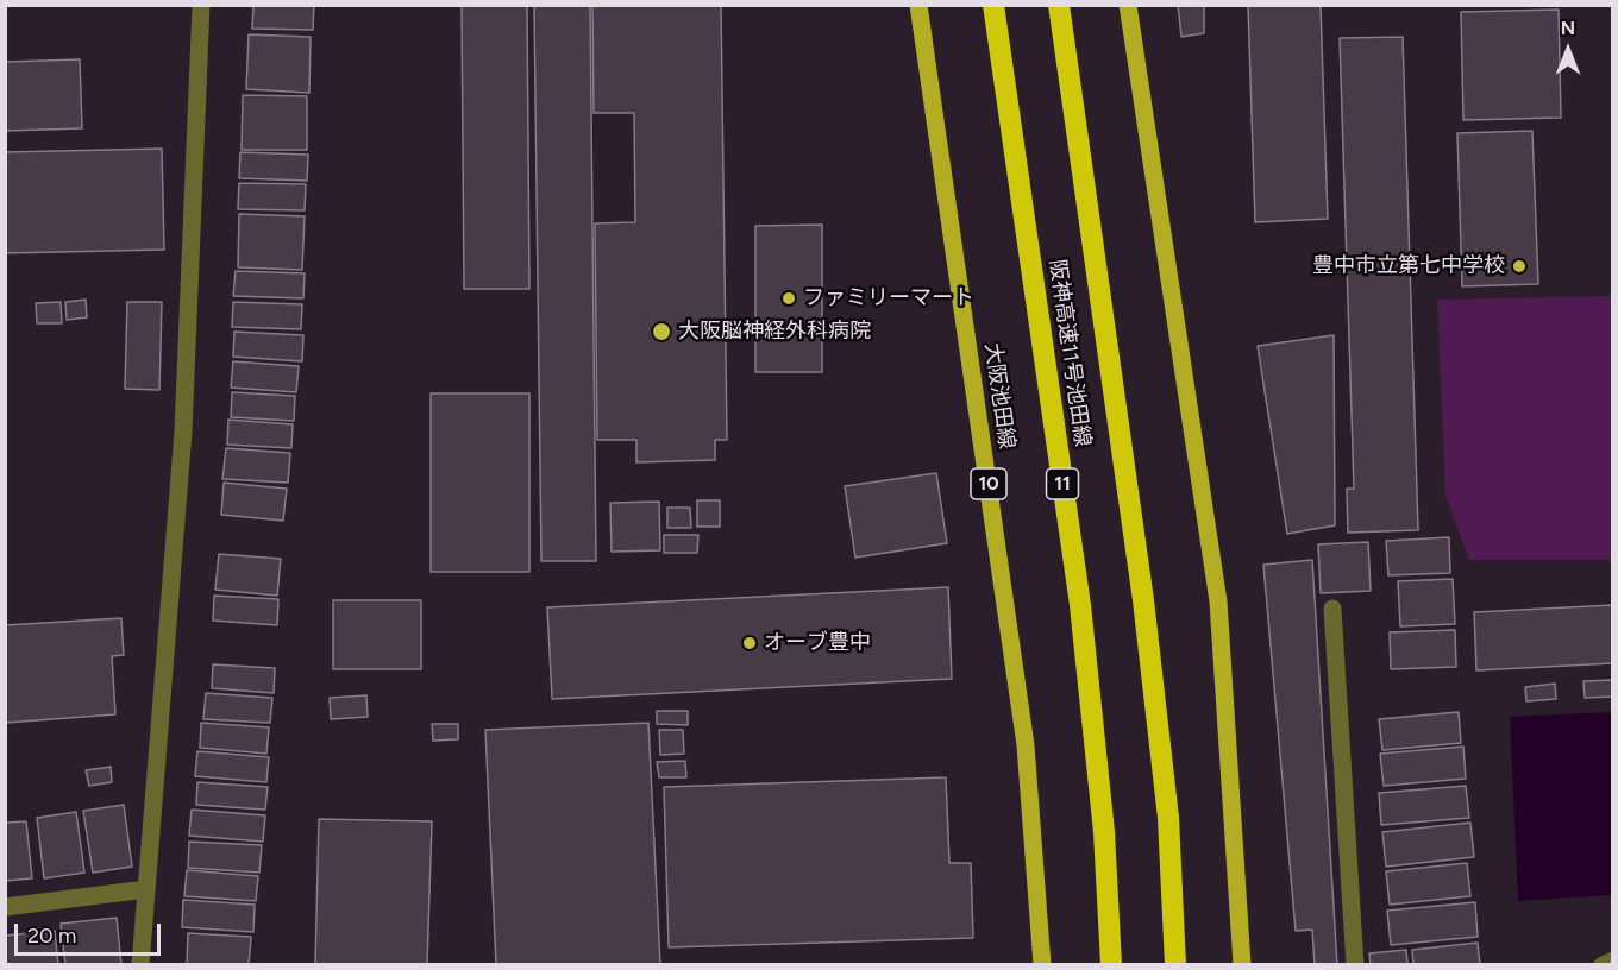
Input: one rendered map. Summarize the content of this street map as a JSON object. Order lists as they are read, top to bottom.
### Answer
{
  "streets": {
    "highway": ["阪神高速11号池田線", "11"],
    "main road": ["大阪池田線", "10"]
  },
  "places": [
    "豊中市立第七中学校",
    "ファミリーマート",
    "大阪脳神経外科病院",
    "オーブ豊中"
  ],
  "scale_bar": "20 m",
  "north": "top"
}
